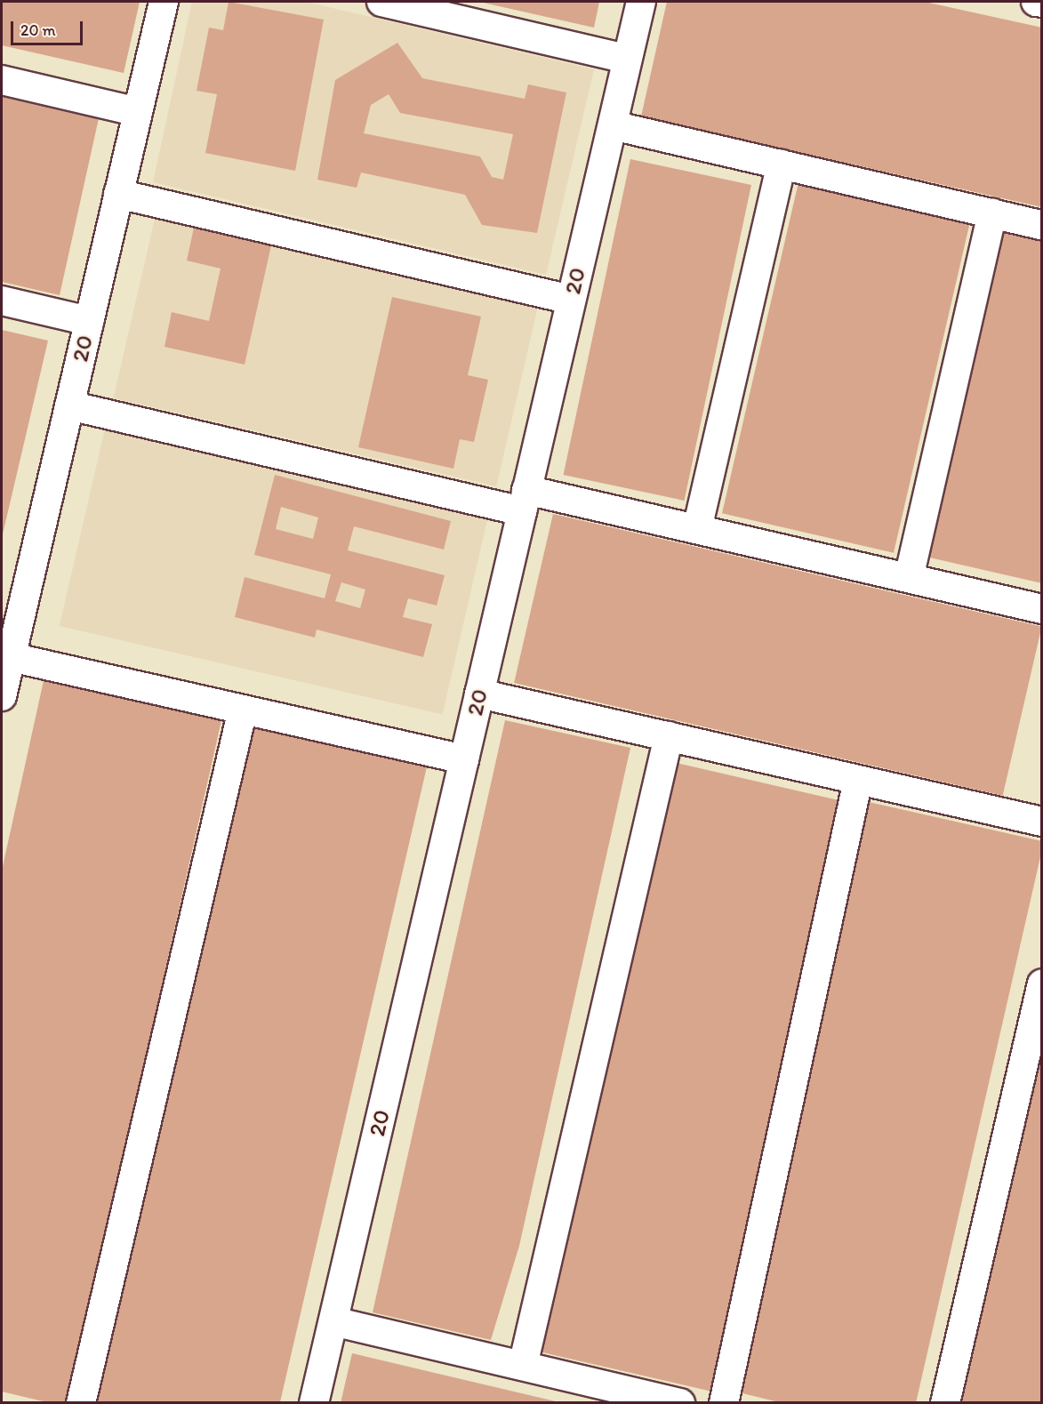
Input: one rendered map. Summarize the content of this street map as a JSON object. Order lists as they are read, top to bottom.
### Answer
{
  "streets": {
    "street": ["20"]
  },
  "scale_bar": "20 m"
}
